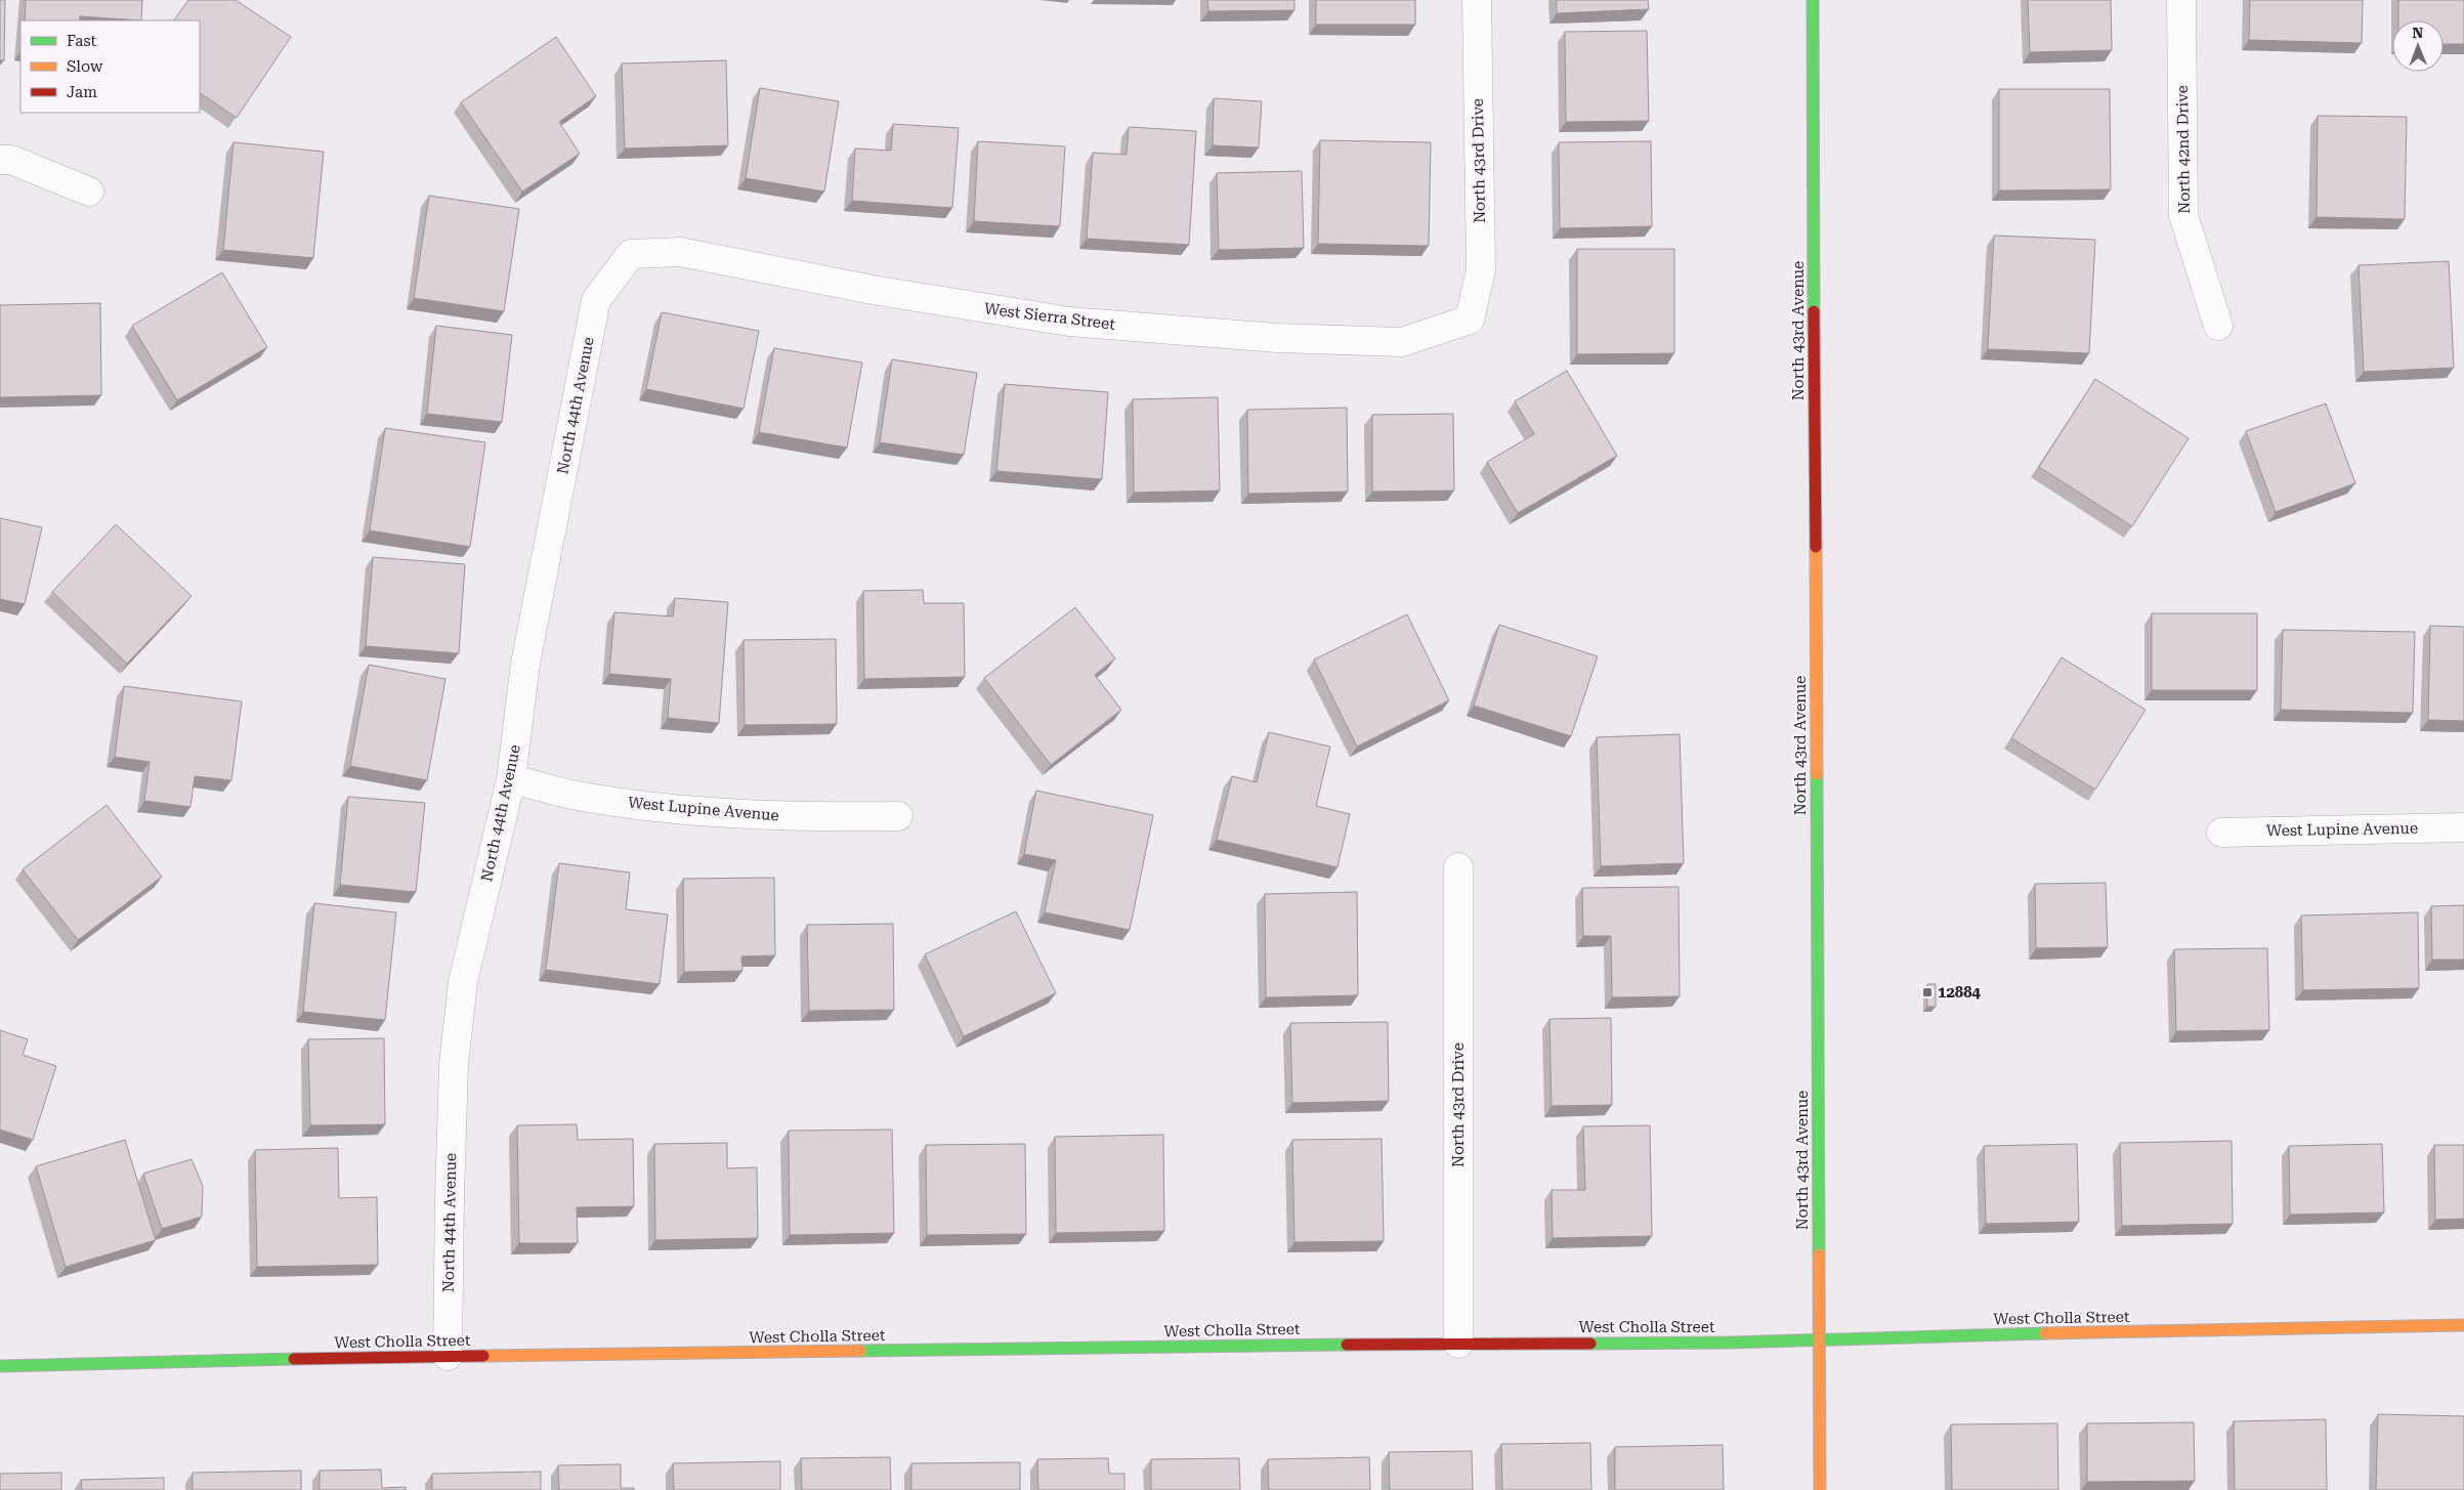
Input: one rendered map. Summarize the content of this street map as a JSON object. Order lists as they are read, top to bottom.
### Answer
{
  "streets": {
    "street": [
      "North 42nd Drive",
      "North 43rd Drive",
      "West Sierra Street",
      "North 43rd Avenue",
      "North 44th Avenue",
      "West Lupine Avenue",
      "West Cholla Street"
    ]
  },
  "crossings": [
    ["North 43rd Drive", "West Sierra Street"],
    ["North 43rd Drive", "West Cholla Street"],
    ["West Sierra Street", "North 44th Avenue"],
    ["North 43rd Avenue", "West Cholla Street"],
    ["North 44th Avenue", "West Lupine Avenue"],
    ["North 44th Avenue", "West Cholla Street"]
  ],
  "places": {
    "transit": ["12884"]
  },
  "legend": ["Fast", "Slow", "Jam"],
  "north": "top"
}
